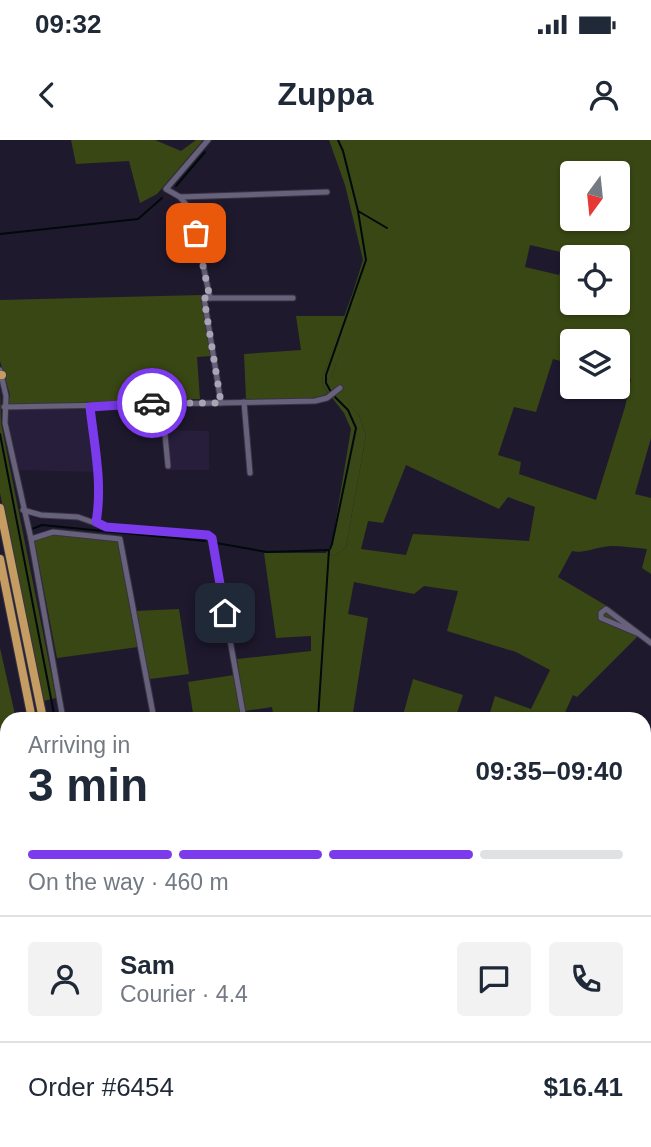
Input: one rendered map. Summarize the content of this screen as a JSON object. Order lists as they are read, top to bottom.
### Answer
{
  "north": "bottom",
  "page": {
    "status": "09:32",
    "header": "Zuppa",
    "heading": ["3 min", "Arriving in", "09:35–09:40"],
    "panel": [
      "Sam",
      "Courier · 4.4",
      "Order #6454",
      "$16.41"
    ],
    "bar": "On the way · 460 m"
  }
}
